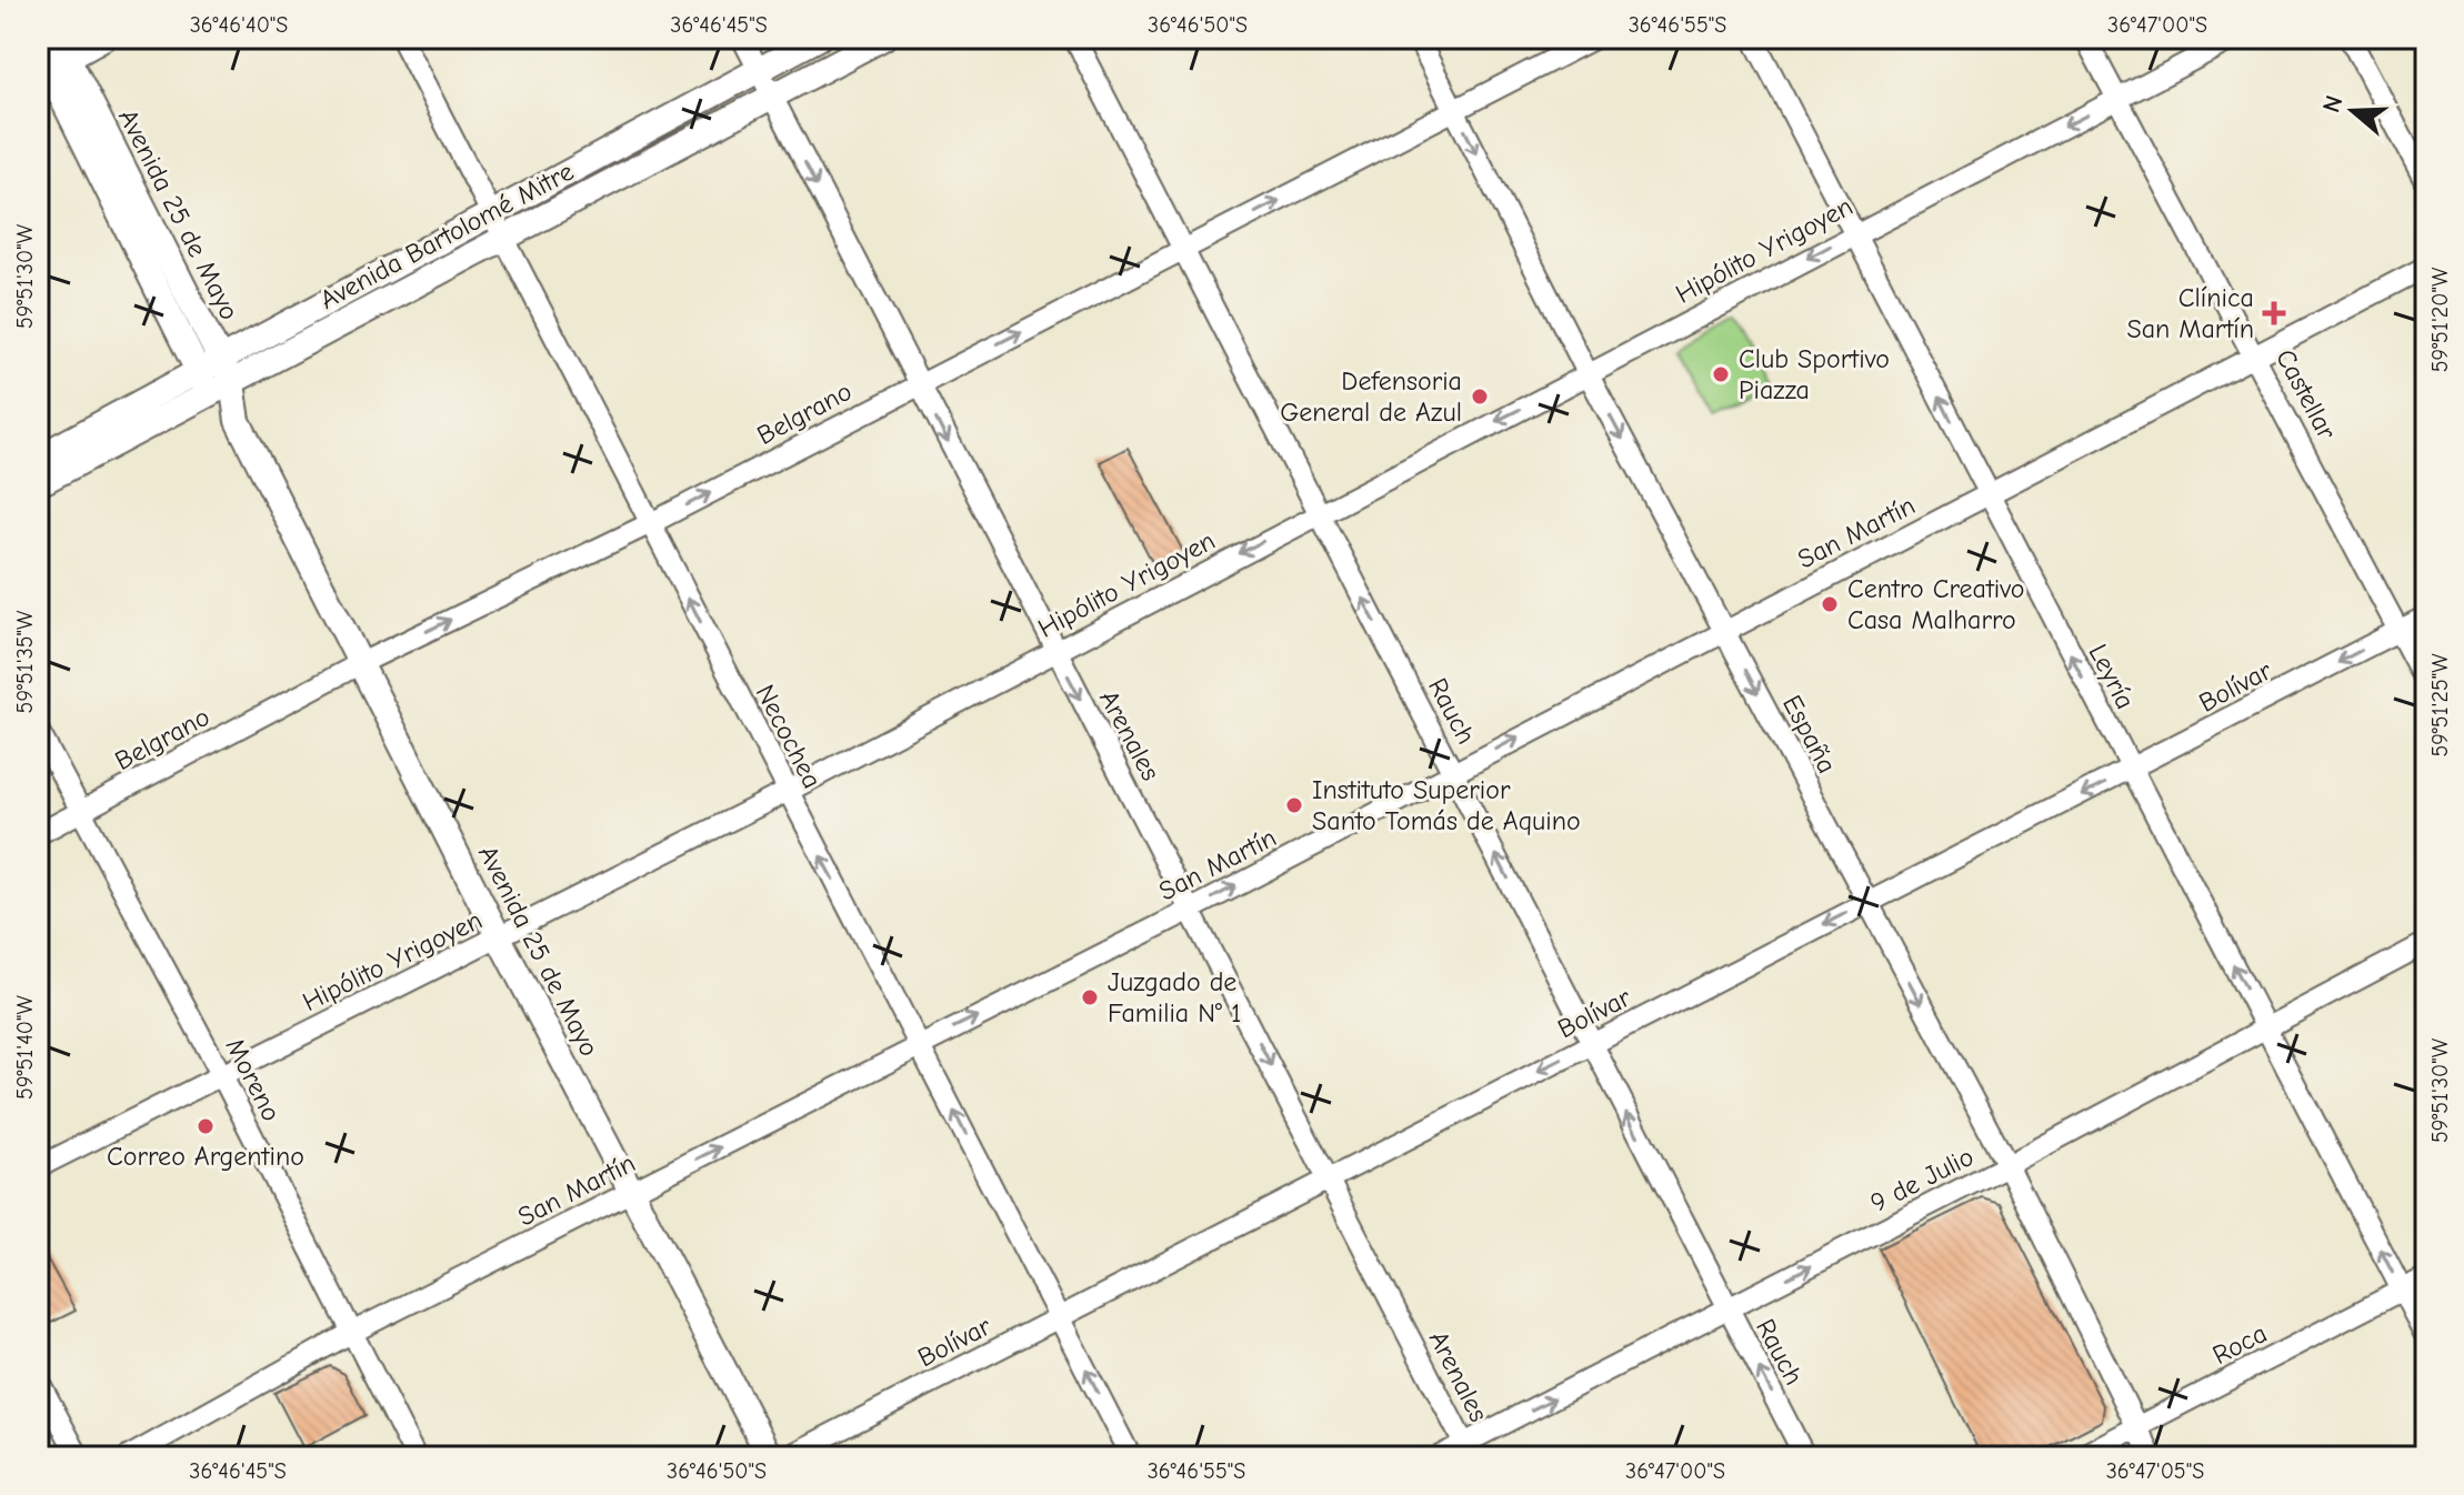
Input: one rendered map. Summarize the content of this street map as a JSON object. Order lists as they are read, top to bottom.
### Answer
{
  "streets": {
    "main road": ["Avenida 25 de Mayo", "Avenida Bartolomé Mitre"],
    "street": [
      "Hipólito Yrigoyen",
      "Castellar",
      "Belgrano",
      "San Martín",
      "Leyría",
      "Bolívar",
      "Rauch",
      "España",
      "Arenales",
      "Necochea",
      "Moreno",
      "9 de Julio",
      "Roca"
    ]
  },
  "crossings": [
    ["Avenida 25 de Mayo", "Avenida Bartolomé Mitre"],
    ["Avenida 25 de Mayo", "Hipólito Yrigoyen"],
    ["Avenida 25 de Mayo", "Belgrano"],
    ["Avenida 25 de Mayo", "San Martín"],
    ["Avenida Bartolomé Mitre", "Arenales"],
    ["Avenida Bartolomé Mitre", "Necochea"],
    ["Hipólito Yrigoyen", "Castellar"],
    ["Hipólito Yrigoyen", "Leyría"],
    ["Hipólito Yrigoyen", "Rauch"],
    ["Hipólito Yrigoyen", "España"],
    ["Hipólito Yrigoyen", "Arenales"],
    ["Hipólito Yrigoyen", "Necochea"],
    ["Hipólito Yrigoyen", "Moreno"],
    ["Castellar", "San Martín"],
    ["Castellar", "Bolívar"],
    ["Belgrano", "Rauch"],
    ["Belgrano", "España"],
    ["Belgrano", "Arenales"],
    ["Belgrano", "Necochea"],
    ["Belgrano", "Moreno"],
    ["San Martín", "Leyría"],
    ["San Martín", "Rauch"],
    ["San Martín", "España"],
    ["San Martín", "Arenales"],
    ["San Martín", "Necochea"],
    ["San Martín", "Moreno"],
    ["Leyría", "Bolívar"],
    ["Leyría", "9 de Julio"],
    ["Leyría", "Roca"],
    ["Bolívar", "Rauch"],
    ["Bolívar", "España"],
    ["Bolívar", "Arenales"],
    ["Bolívar", "Necochea"],
    ["Rauch", "9 de Julio"],
    ["España", "9 de Julio"],
    ["España", "Roca"],
    ["Arenales", "9 de Julio"]
  ],
  "one_way": [
    "Hipólito Yrigoyen",
    "Belgrano",
    "San Martín",
    "Leyría",
    "Bolívar",
    "Rauch",
    "España",
    "Arenales",
    "Necochea",
    "9 de Julio"
  ],
  "places": {
    "health": ["Clínica San Martín"],
    "other": [
      "Club Sportivo Piazza",
      "Defensoria General de Azul",
      "Centro Creativo Casa Malharro",
      "Instituto Superior Santo Tomás de Aquino",
      "Juzgado de Familia N° 1",
      "Correo Argentino"
    ]
  },
  "north": "left",
  "coordinates": [
    "36°46'40\"S",
    "36°46'45\"S",
    "36°46'50\"S",
    "36°46'55\"S",
    "36°47'00\"S",
    "59°51'30\"W",
    "59°51'20\"W",
    "59°51'35\"W",
    "59°51'25\"W",
    "59°51'40\"W",
    "36°47'05\"S"
  ]
}
